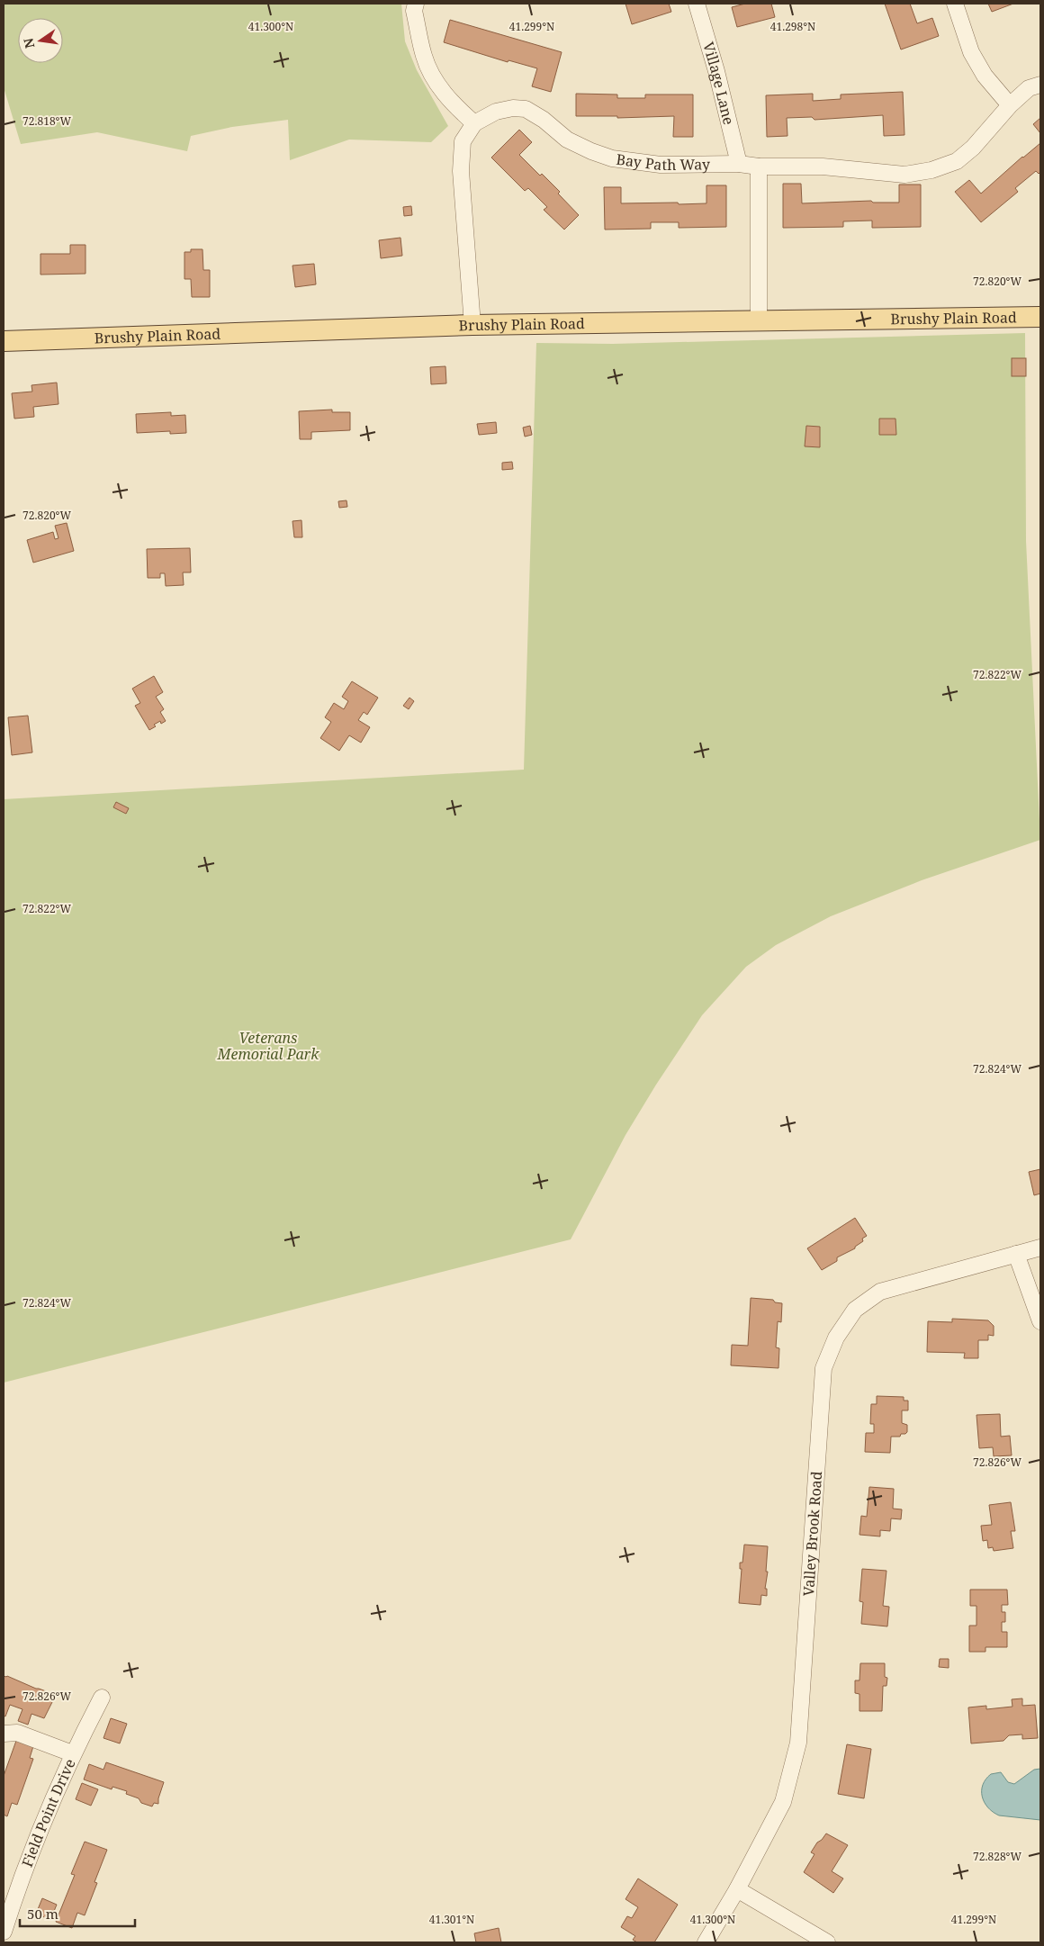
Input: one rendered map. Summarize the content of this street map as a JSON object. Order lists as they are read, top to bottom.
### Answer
{
  "streets": {
    "main road": ["Brushy Plain Road"],
    "street": [
      "Village Lane",
      "Bay Path Way",
      "Valley Brook Road",
      "Field Point Drive"
    ]
  },
  "crossings": [
    ["Village Lane", "Bay Path Way"],
    ["Bay Path Way", "Brushy Plain Road"]
  ],
  "parks": ["Veterans Memorial Park"],
  "scale_bar": "50 m",
  "north": "left",
  "coordinates": [
    "41.300°N",
    "41.299°N",
    "41.298°N",
    "72.818°W",
    "72.820°W",
    "72.822°W",
    "72.824°W",
    "72.826°W",
    "72.828°W",
    "41.301°N"
  ]
}
